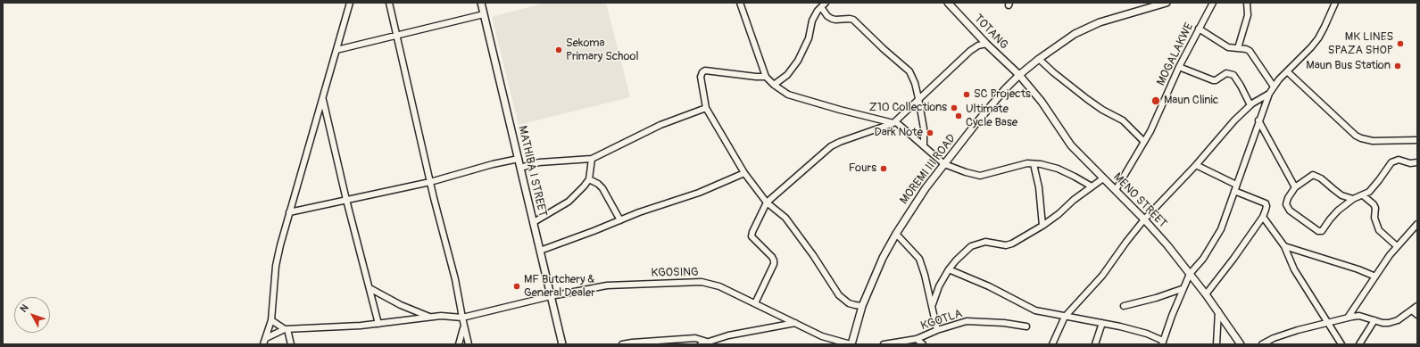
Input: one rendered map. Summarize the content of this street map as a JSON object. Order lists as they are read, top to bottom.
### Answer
{
  "streets": {
    "street": [
      "TOTANG",
      "MOGALAKWE",
      "MOREMI III ROAD",
      "MATHIBA I STREET",
      "MENO STREET",
      "KGOSING",
      "KGOTLA"
    ]
  },
  "crossings": [
    ["TOTANG", "MOREMI III ROAD"],
    ["TOTANG", "MENO STREET"],
    ["MOGALAKWE", "MENO STREET"],
    ["MOREMI III ROAD", "MENO STREET"],
    ["MOREMI III ROAD", "KGOSING"],
    ["MATHIBA I STREET", "KGOSING"]
  ],
  "places": [
    "MK LINES SPAZA SHOP",
    "Sekoma Primary School",
    "Maun Bus Station",
    "SC Projects",
    "Maun Clinic",
    "Z10 Collections",
    "Ultimate Cycle Base",
    "Dark Note",
    "Fours",
    "MF Butchery & General Dealer"
  ],
  "north": "top left"
}
